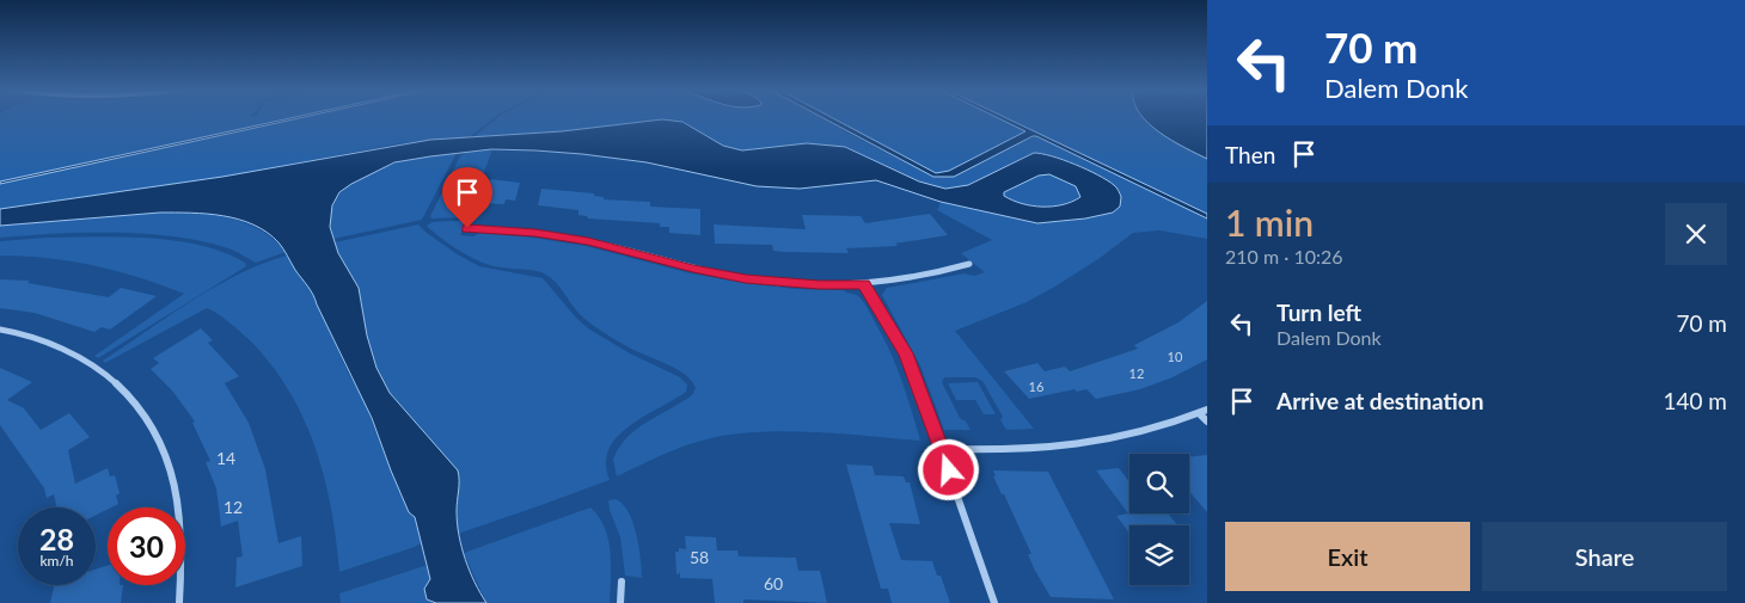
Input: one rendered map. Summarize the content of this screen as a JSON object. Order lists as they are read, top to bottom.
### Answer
{
  "house_numbers": [
    "10",
    "12",
    "16",
    "14",
    "12",
    "58",
    "60"
  ],
  "page": {
    "turn": ["70 m", "Dalem Donk"],
    "then": "Then",
    "heading": ["1 min", "210 m · 10:26"],
    "list": [
      {
        "name": "Turn left",
        "note": "Dalem Donk",
        "value": "70 m"
      },
      {
        "name": "Arrive at destination",
        "value": "140 m"
      }
    ],
    "speed": "28 km/h",
    "limit": "30",
    "buttons": ["Exit", "Share"]
  }
}
